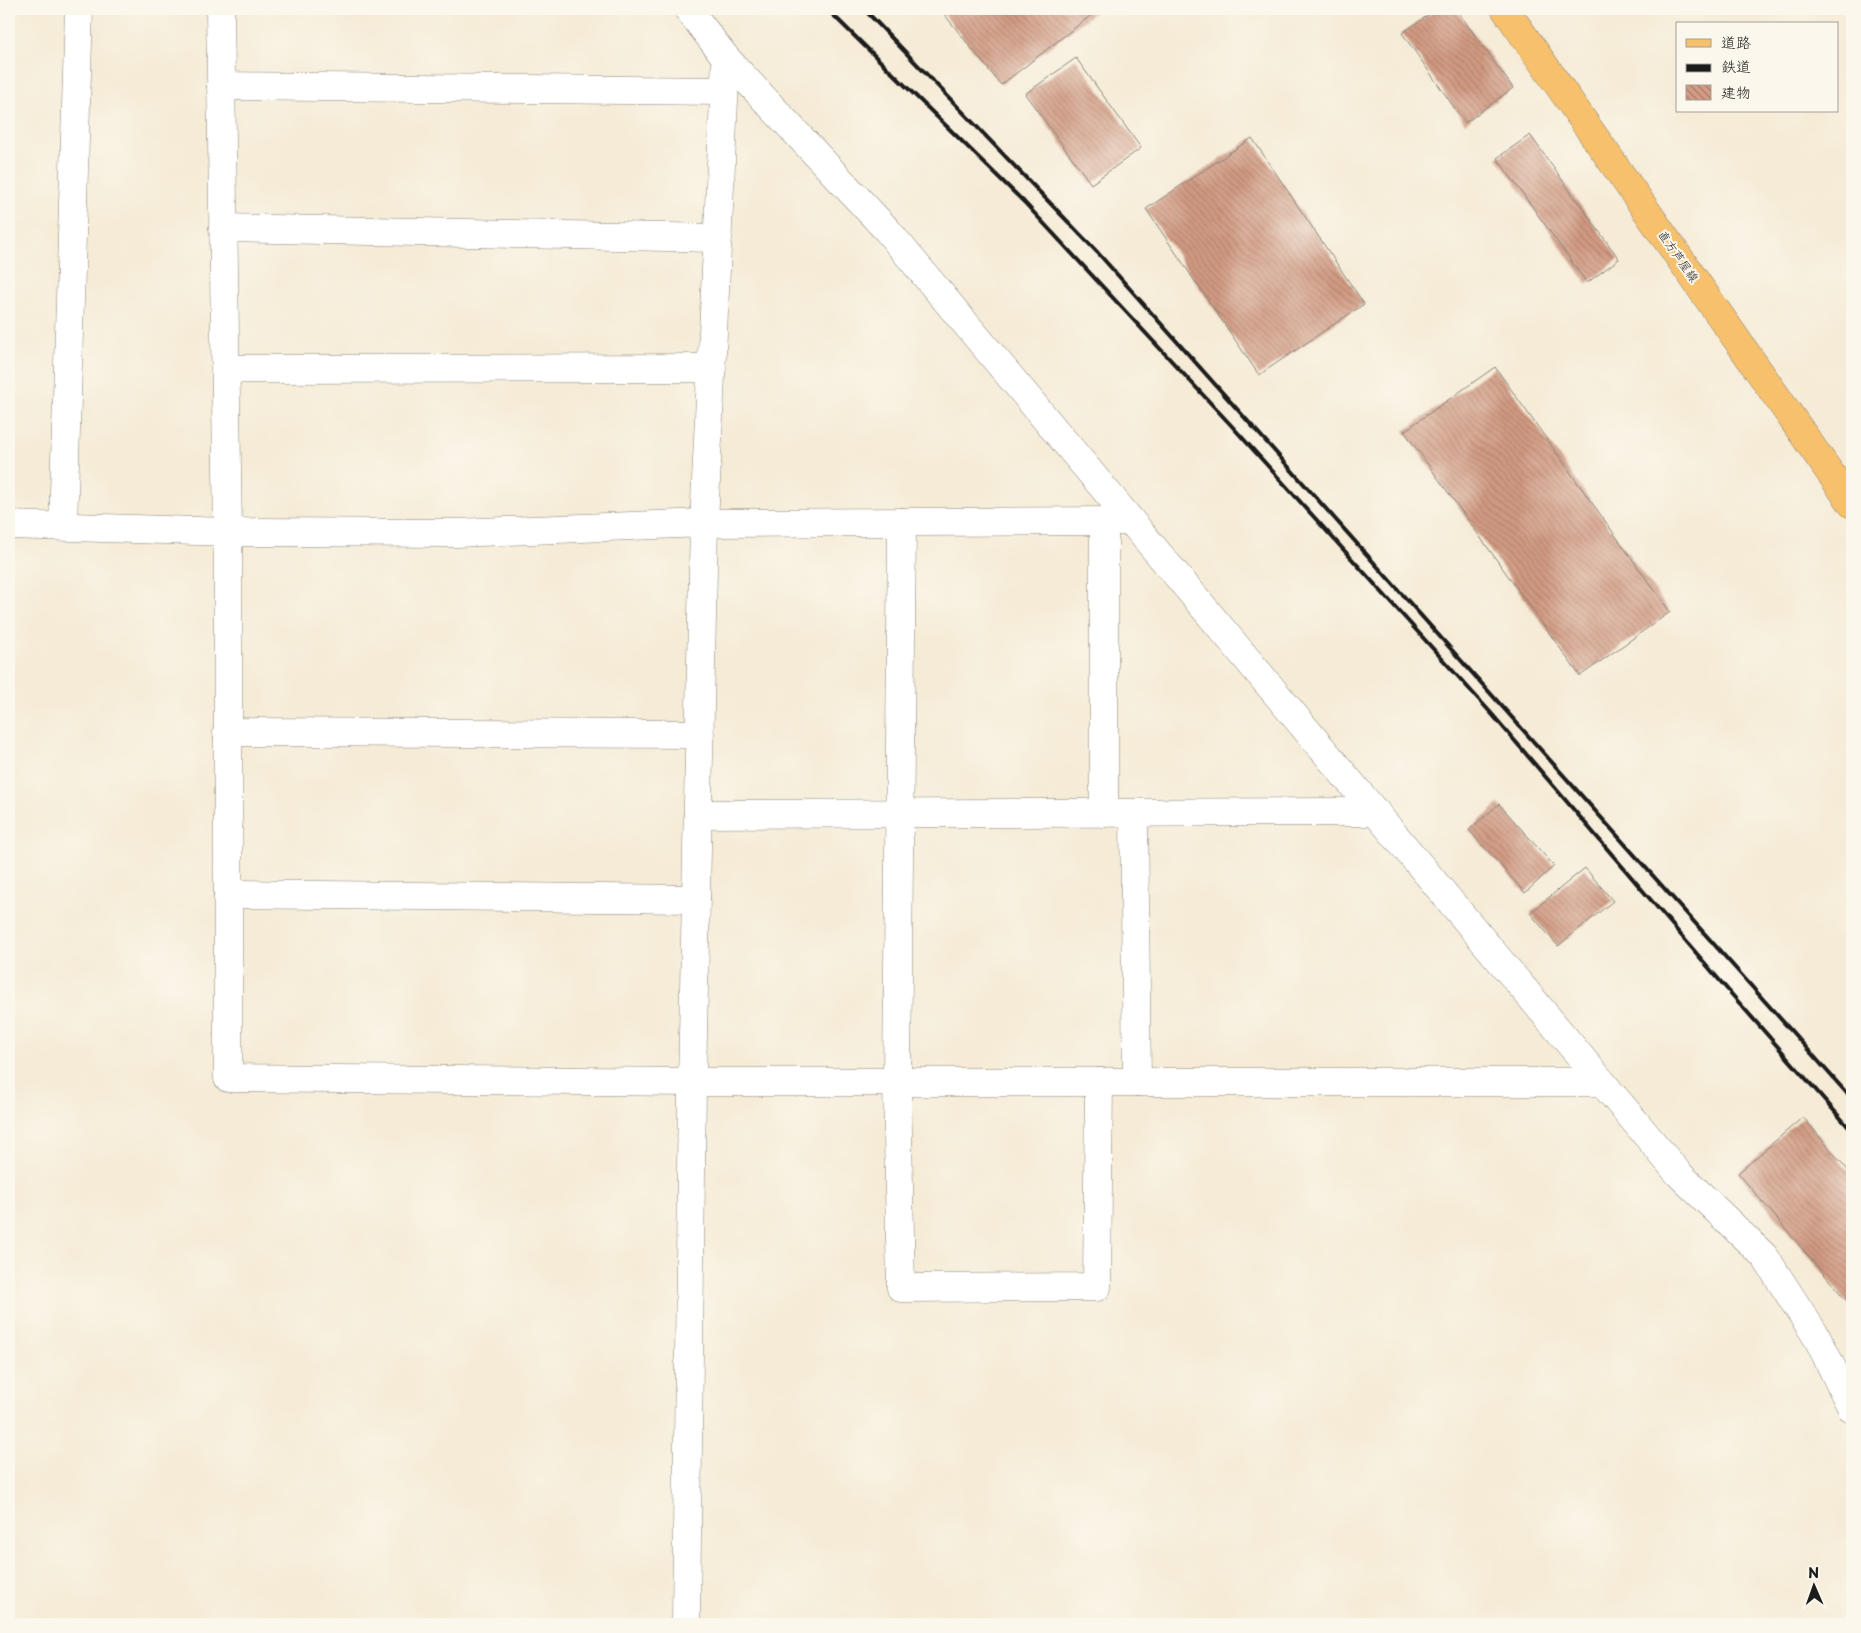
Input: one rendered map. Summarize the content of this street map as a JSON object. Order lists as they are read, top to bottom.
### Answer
{
  "streets": {
    "main road": ["直方芦屋線"]
  },
  "legend": ["道路", "鉄道", "建物"],
  "north": "top"
}
